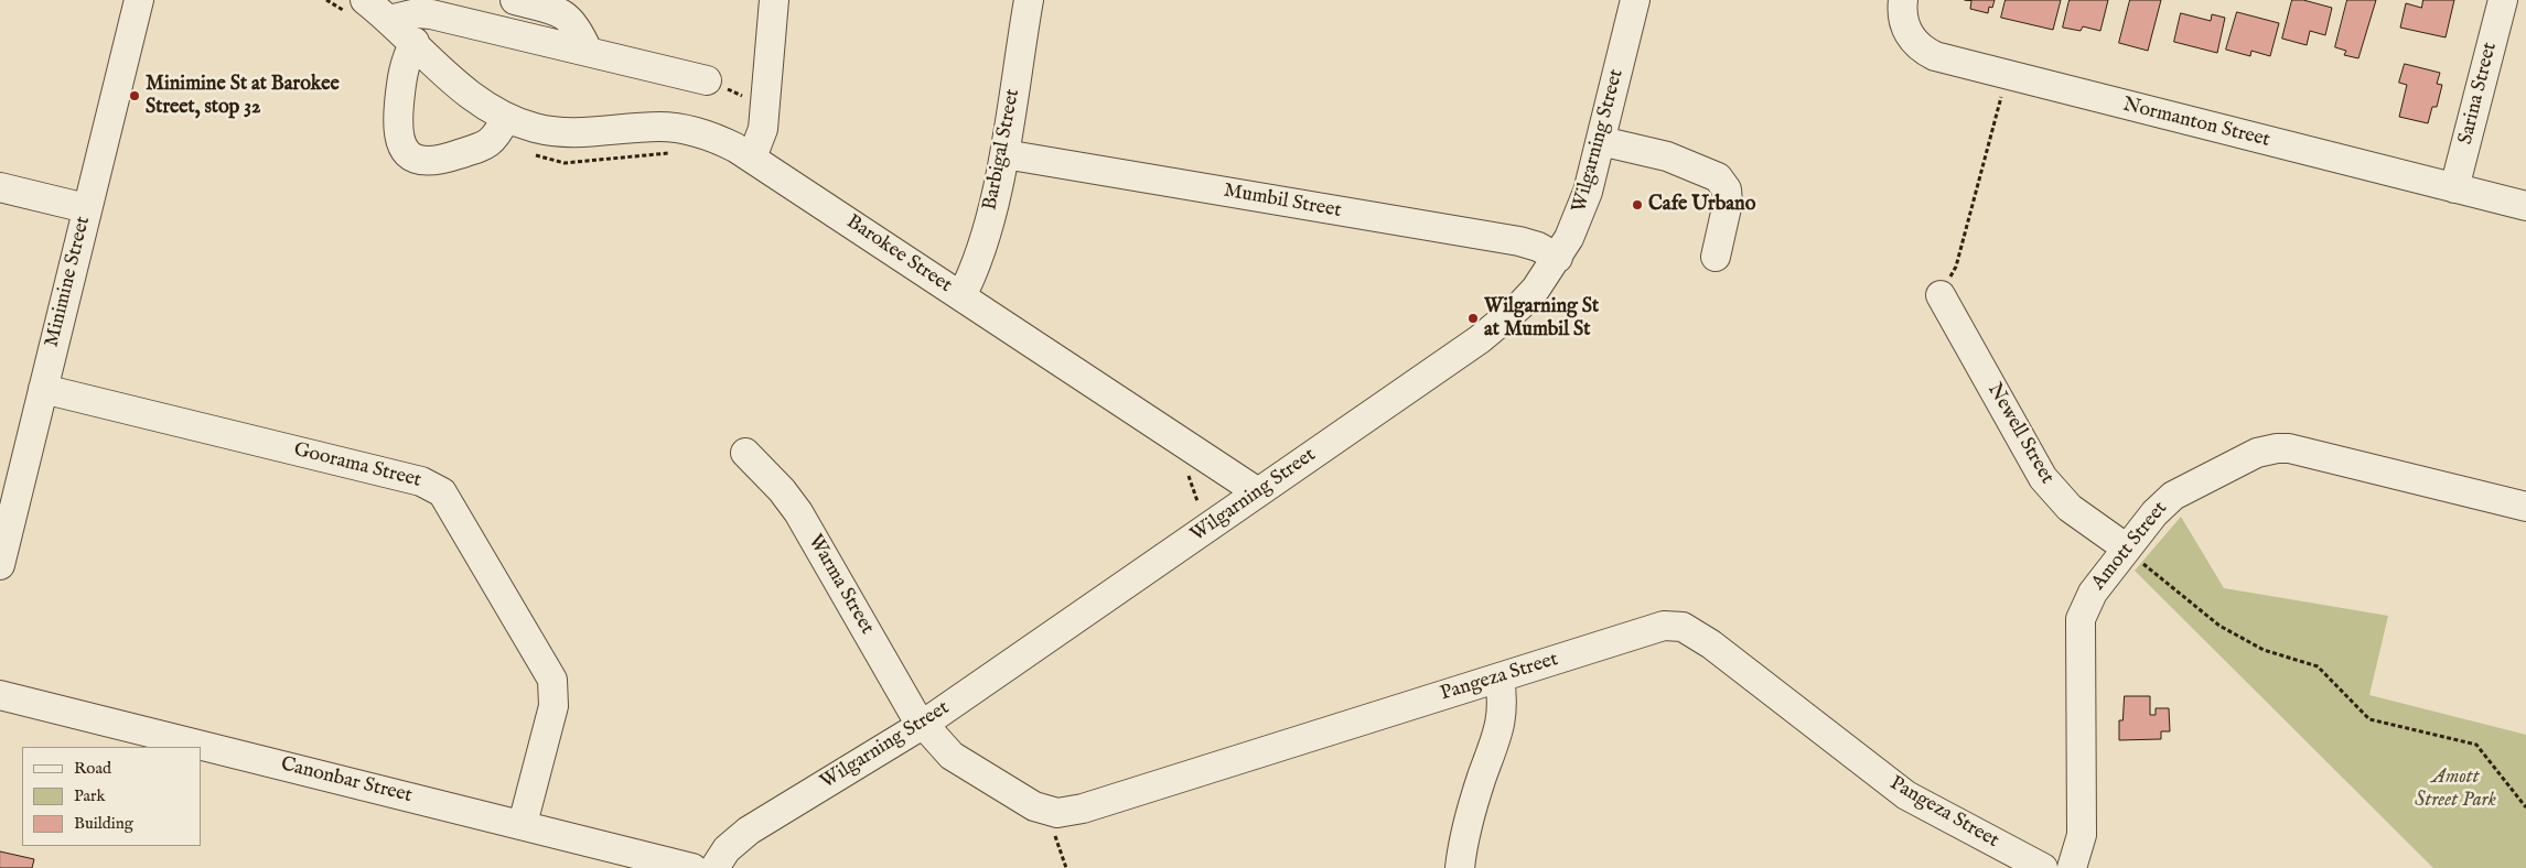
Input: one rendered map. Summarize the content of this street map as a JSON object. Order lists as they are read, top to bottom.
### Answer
{
  "streets": {
    "street": [
      "Sarina Street",
      "Normanton Street",
      "Wilgarning Street",
      "Barbigal Street",
      "Mumbil Street",
      "Barokee Street",
      "Minimine Street",
      "Newell Street",
      "Goorama Street",
      "Amott Street",
      "Warma Street",
      "Pangeza Street",
      "Canonbar Street"
    ]
  },
  "crossings": [
    ["Sarina Street", "Normanton Street"],
    ["Wilgarning Street", "Mumbil Street"],
    ["Wilgarning Street", "Barokee Street"],
    ["Wilgarning Street", "Warma Street"],
    ["Wilgarning Street", "Pangeza Street"],
    ["Barbigal Street", "Mumbil Street"],
    ["Barbigal Street", "Barokee Street"],
    ["Minimine Street", "Goorama Street"],
    ["Newell Street", "Amott Street"],
    ["Goorama Street", "Canonbar Street"],
    ["Warma Street", "Pangeza Street"]
  ],
  "parks": ["Amott Street Park"],
  "places": ["Minimine St at Barokee Street, stop 32", "Cafe Urbano", "Wilgarning St at Mumbil St"],
  "legend": ["Road", "Park", "Building"]
}
